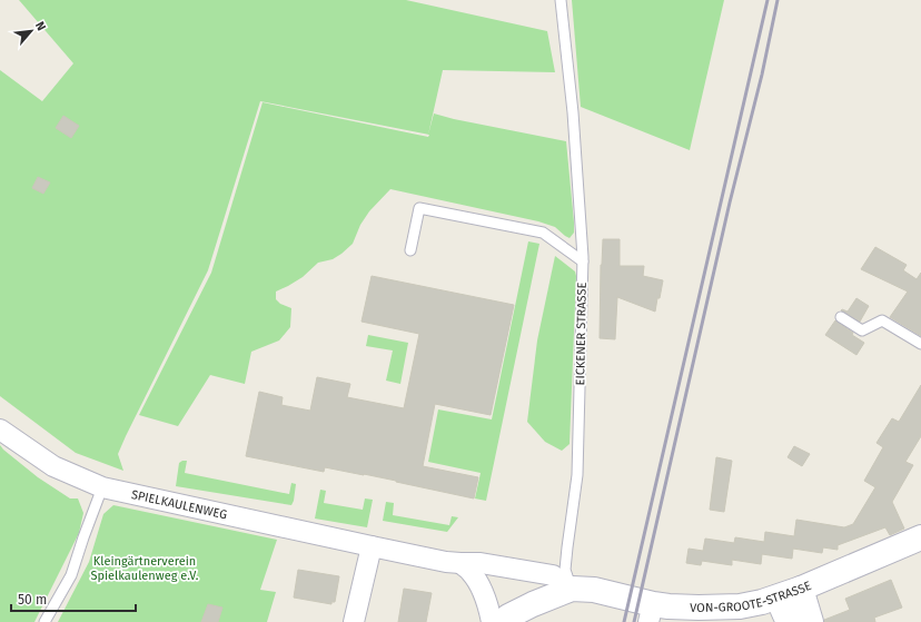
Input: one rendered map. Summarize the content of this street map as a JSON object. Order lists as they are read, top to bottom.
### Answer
{
  "streets": {
    "street": ["SPIELKAULENWEG", "VON-GROOTE-STRASSE"],
    "lane": ["EICKENER STRASSE"]
  },
  "crossings": [
    ["EICKENER STRASSE", "SPIELKAULENWEG"],
    ["EICKENER STRASSE", "VON-GROOTE-STRASSE"],
    ["SPIELKAULENWEG", "VON-GROOTE-STRASSE"]
  ],
  "parks": ["Kleingärtnerverein Spielkaulenweg e.V."],
  "scale_bar": "50 m",
  "north": "top right"
}
